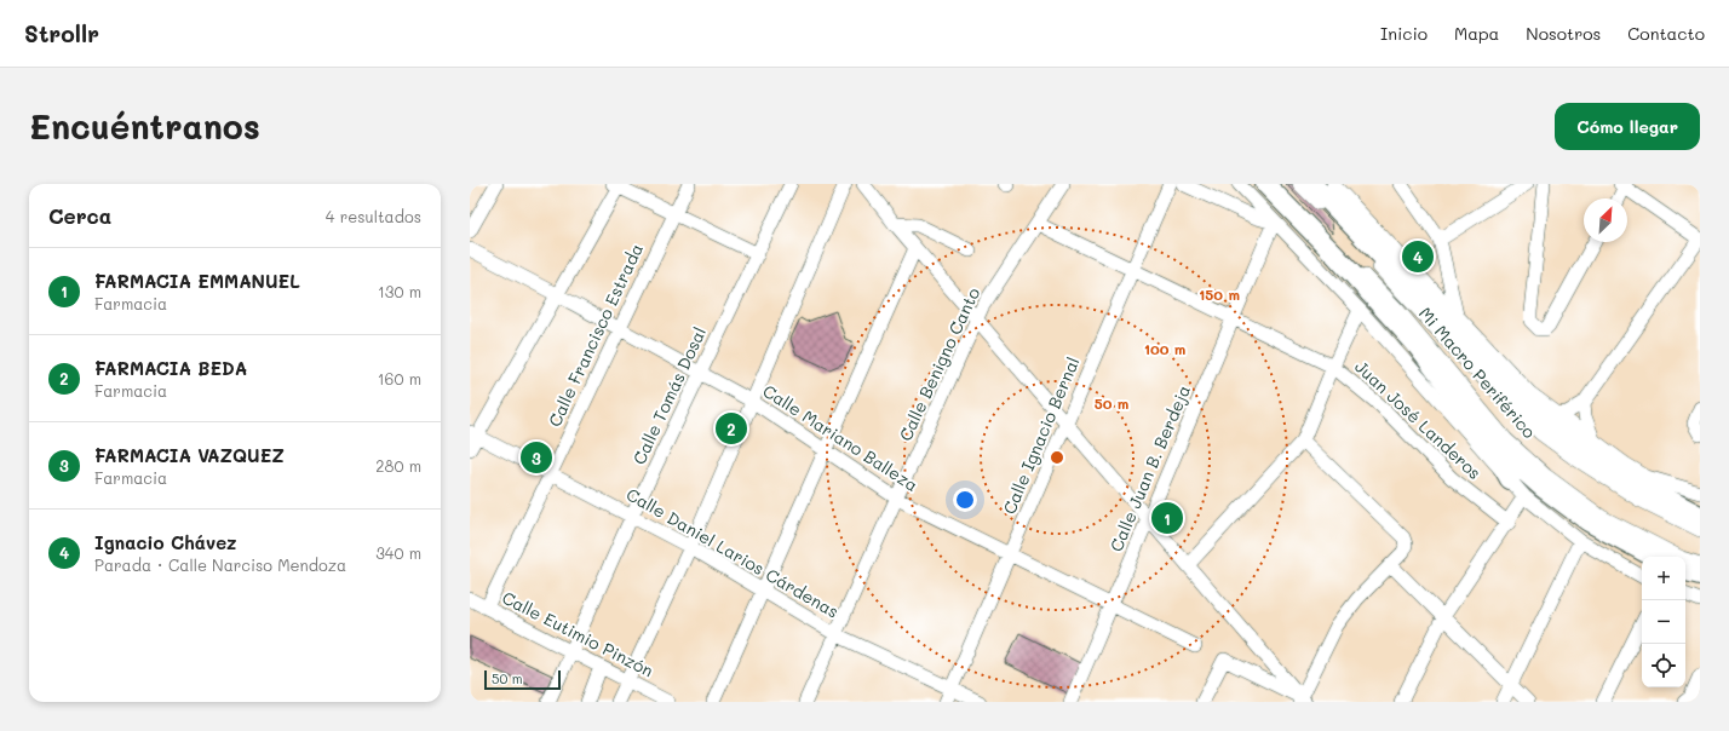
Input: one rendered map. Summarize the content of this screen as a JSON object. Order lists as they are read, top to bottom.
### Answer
{
  "streets": {
    "street": [
      "Calle Francisco Estrada",
      "Calle Benigno Canto",
      "Mi Macro Periférico",
      "Calle Tomás Dosal",
      "Juan José Landeros",
      "Calle Ignacio Bernal",
      "Calle Mariano Balleza",
      "Calle Juan B. Berdeja",
      "Calle Daniel Larios Cárdenas",
      "Calle Eutimio Pinzón"
    ]
  },
  "crossings": [
    ["Calle Francisco Estrada", "Calle Mariano Balleza"],
    ["Calle Francisco Estrada", "Calle Daniel Larios Cárdenas"],
    ["Calle Francisco Estrada", "Calle Eutimio Pinzón"],
    ["Calle Benigno Canto", "Juan José Landeros"],
    ["Calle Benigno Canto", "Calle Mariano Balleza"],
    ["Calle Benigno Canto", "Calle Daniel Larios Cárdenas"],
    ["Calle Tomás Dosal", "Calle Mariano Balleza"],
    ["Calle Tomás Dosal", "Calle Daniel Larios Cárdenas"],
    ["Calle Tomás Dosal", "Calle Eutimio Pinzón"],
    ["Juan José Landeros", "Calle Ignacio Bernal"],
    ["Juan José Landeros", "Calle Juan B. Berdeja"],
    ["Calle Ignacio Bernal", "Calle Mariano Balleza"],
    ["Calle Ignacio Bernal", "Calle Daniel Larios Cárdenas"],
    ["Calle Mariano Balleza", "Calle Juan B. Berdeja"]
  ],
  "scale_bar": "50 m",
  "north": "top right",
  "page": {
    "header": "Strollr",
    "nav": [
      "Inicio",
      "Mapa",
      "Nosotros",
      "Contacto"
    ],
    "buttons": "Cómo llegar",
    "title": "Encuéntranos",
    "heading": ["Cerca", "4 resultados"],
    "pins": [
      "4",
      "2",
      "3",
      "1"
    ],
    "list": [
      {
        "mark": "1",
        "name": "FARMACIA EMMANUEL",
        "note": "Farmacia",
        "value": "130 m"
      },
      {
        "mark": "2",
        "name": "FARMACIA BEDA",
        "note": "Farmacia",
        "value": "160 m"
      },
      {
        "mark": "3",
        "name": "FARMACIA VAZQUEZ",
        "note": "Farmacia",
        "value": "280 m"
      },
      {
        "mark": "4",
        "name": "Ignacio Chávez",
        "note": "Parada · Calle Narciso Mendoza",
        "value": "340 m"
      }
    ],
    "map_buttons": ["+", "−"],
    "scale": "50 m"
  },
  "rings": ["150 m", "100 m", "50 m"]
}
